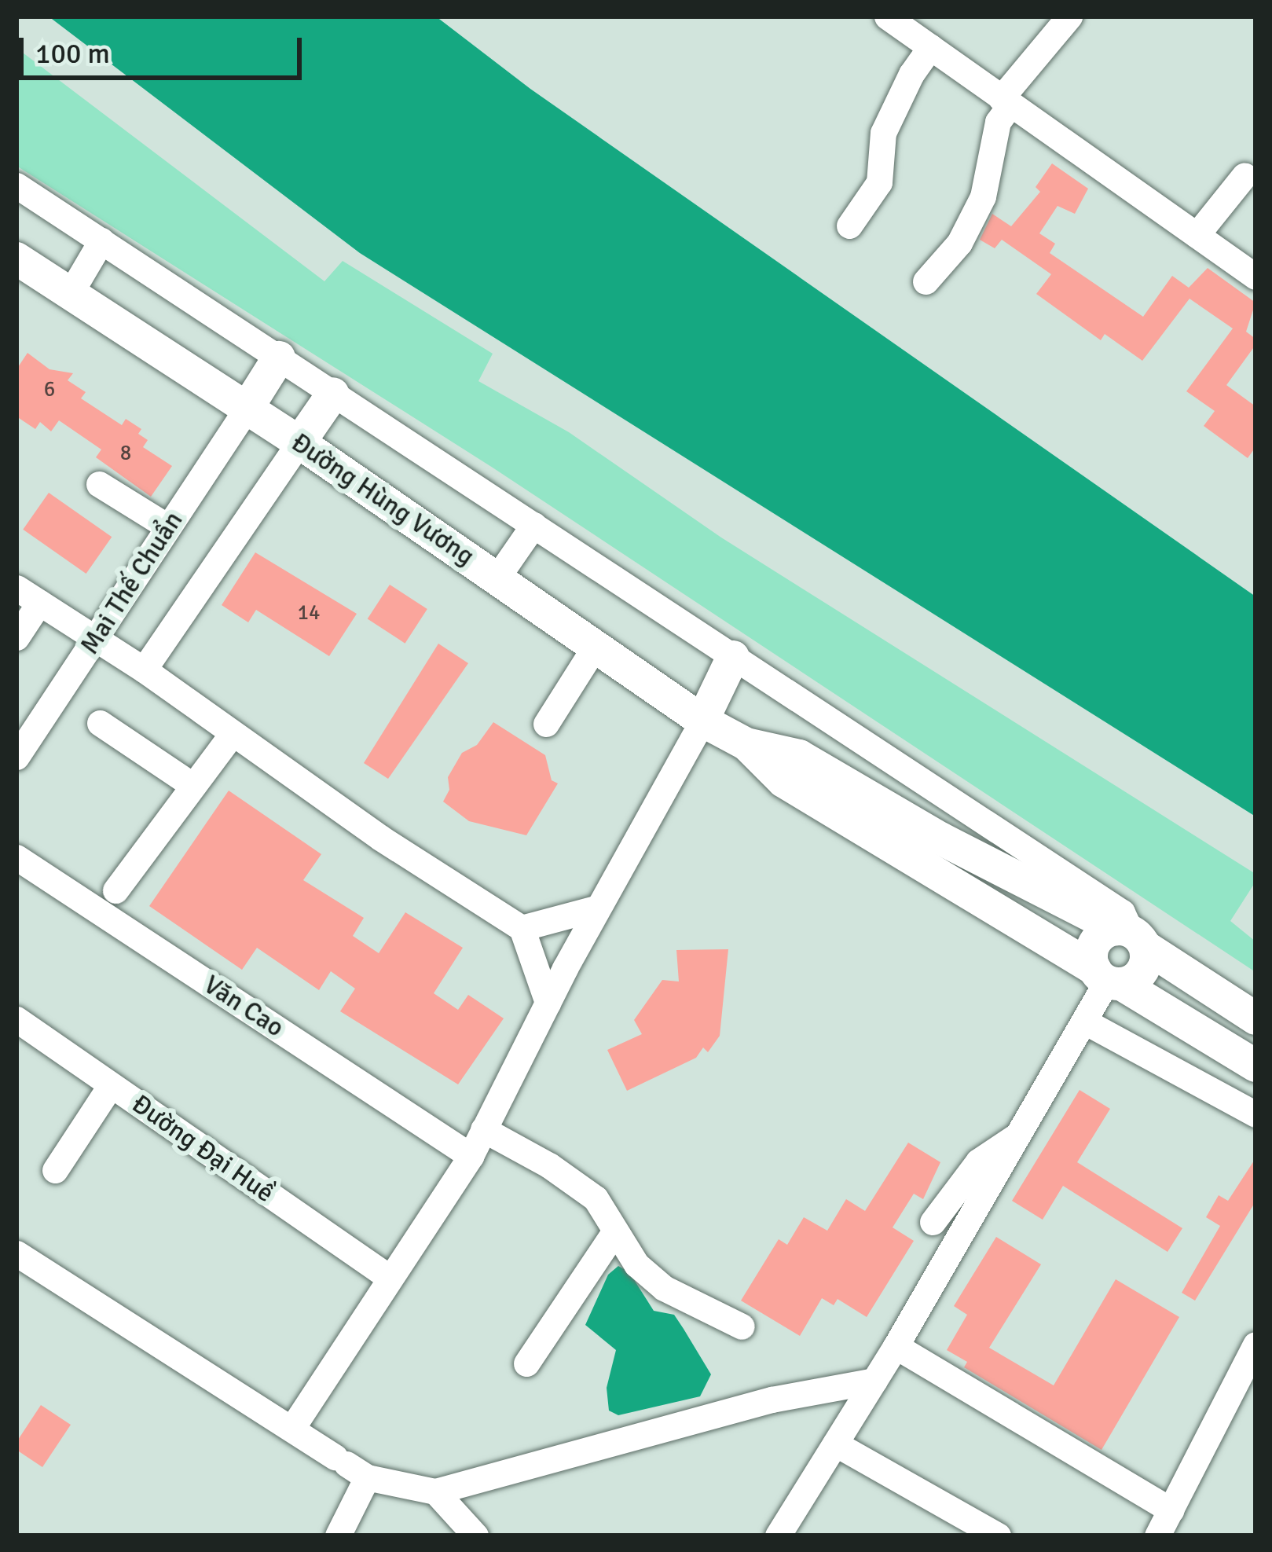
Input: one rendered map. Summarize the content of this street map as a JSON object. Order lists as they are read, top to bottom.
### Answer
{
  "streets": {
    "main road": ["Đường Hùng Vương"],
    "street": ["Mai Thế Chuẩn", "Văn Cao", "Đường Đại Huề"]
  },
  "crossings": [
    ["Đường Hùng Vương", "Mai Thế Chuẩn"]
  ],
  "house_numbers": ["6", "8", "14"],
  "scale_bar": "100 m"
}
